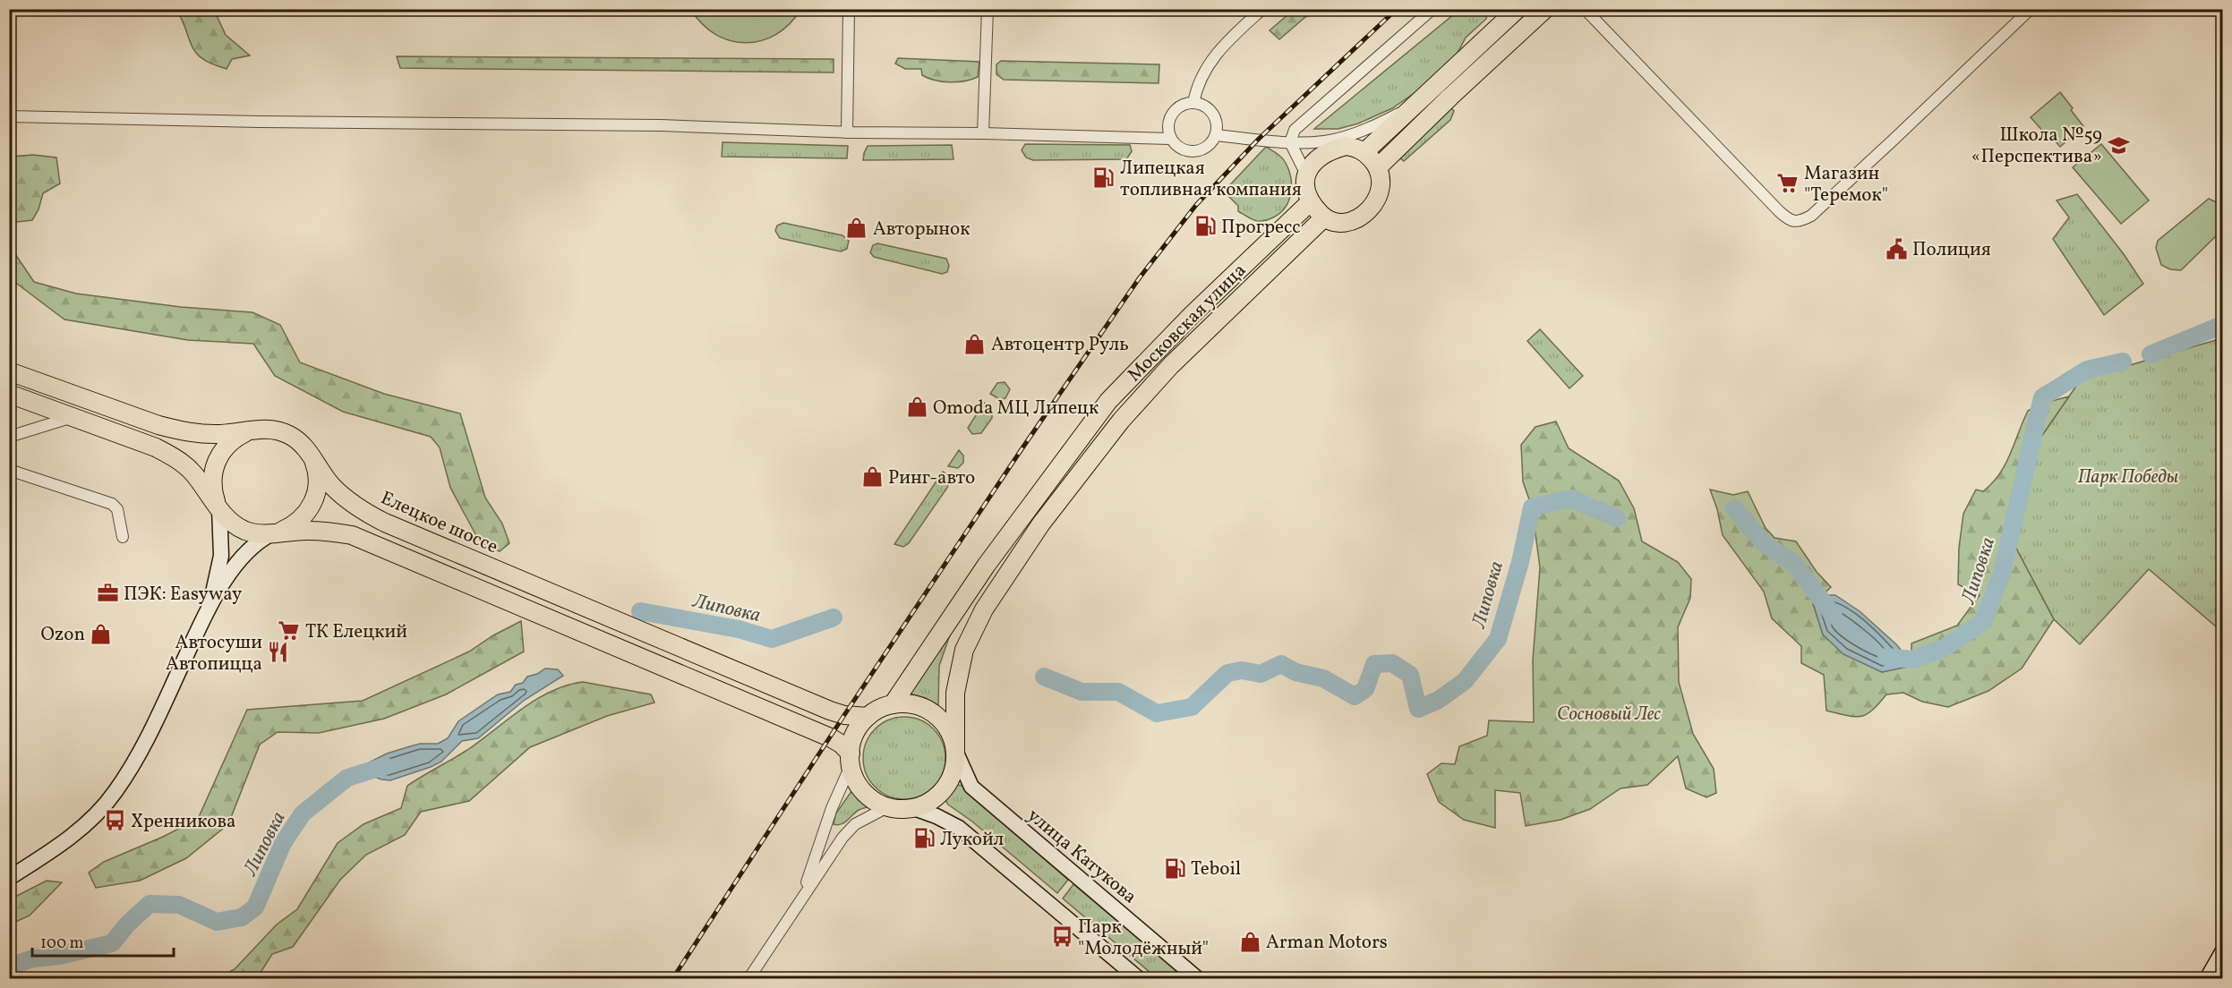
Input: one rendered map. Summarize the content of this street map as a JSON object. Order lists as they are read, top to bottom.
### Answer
{
  "streets": {
    "main road": ["Московская улица", "Елецкое шоссе", "улица Катукова"]
  },
  "crossings": [
    ["Московская улица", "Елецкое шоссе"],
    ["Московская улица", "улица Катукова"],
    ["Елецкое шоссе", "улица Катукова"]
  ],
  "water": ["Липовка"],
  "parks": ["Парк Победы", "Сосновый Лес"],
  "places": {
    "school or university": ["Школа №59 «Перспектива»"],
    "fuel station": [
      "Липецкая топливная компания",
      "Прогресс",
      "Лукойл",
      "Teboil"
    ],
    "supermarket": ["Магазин \"Теремок\"", "ТК Елецкий"],
    "shop": [
      "Авторынок",
      "Автоцентр Руль",
      "Omoda МЦ Липецк",
      "Ринг-авто",
      "Ozon",
      "Arman Motors"
    ],
    "public building": ["Полиция"],
    "office": ["ПЭК: Easyway"],
    "restaurant": ["Автосуши Автопицца"],
    "bus stop": ["Хренникова", "Парк \"Молодёжный\""]
  },
  "scale_bar": "100 m"
}
